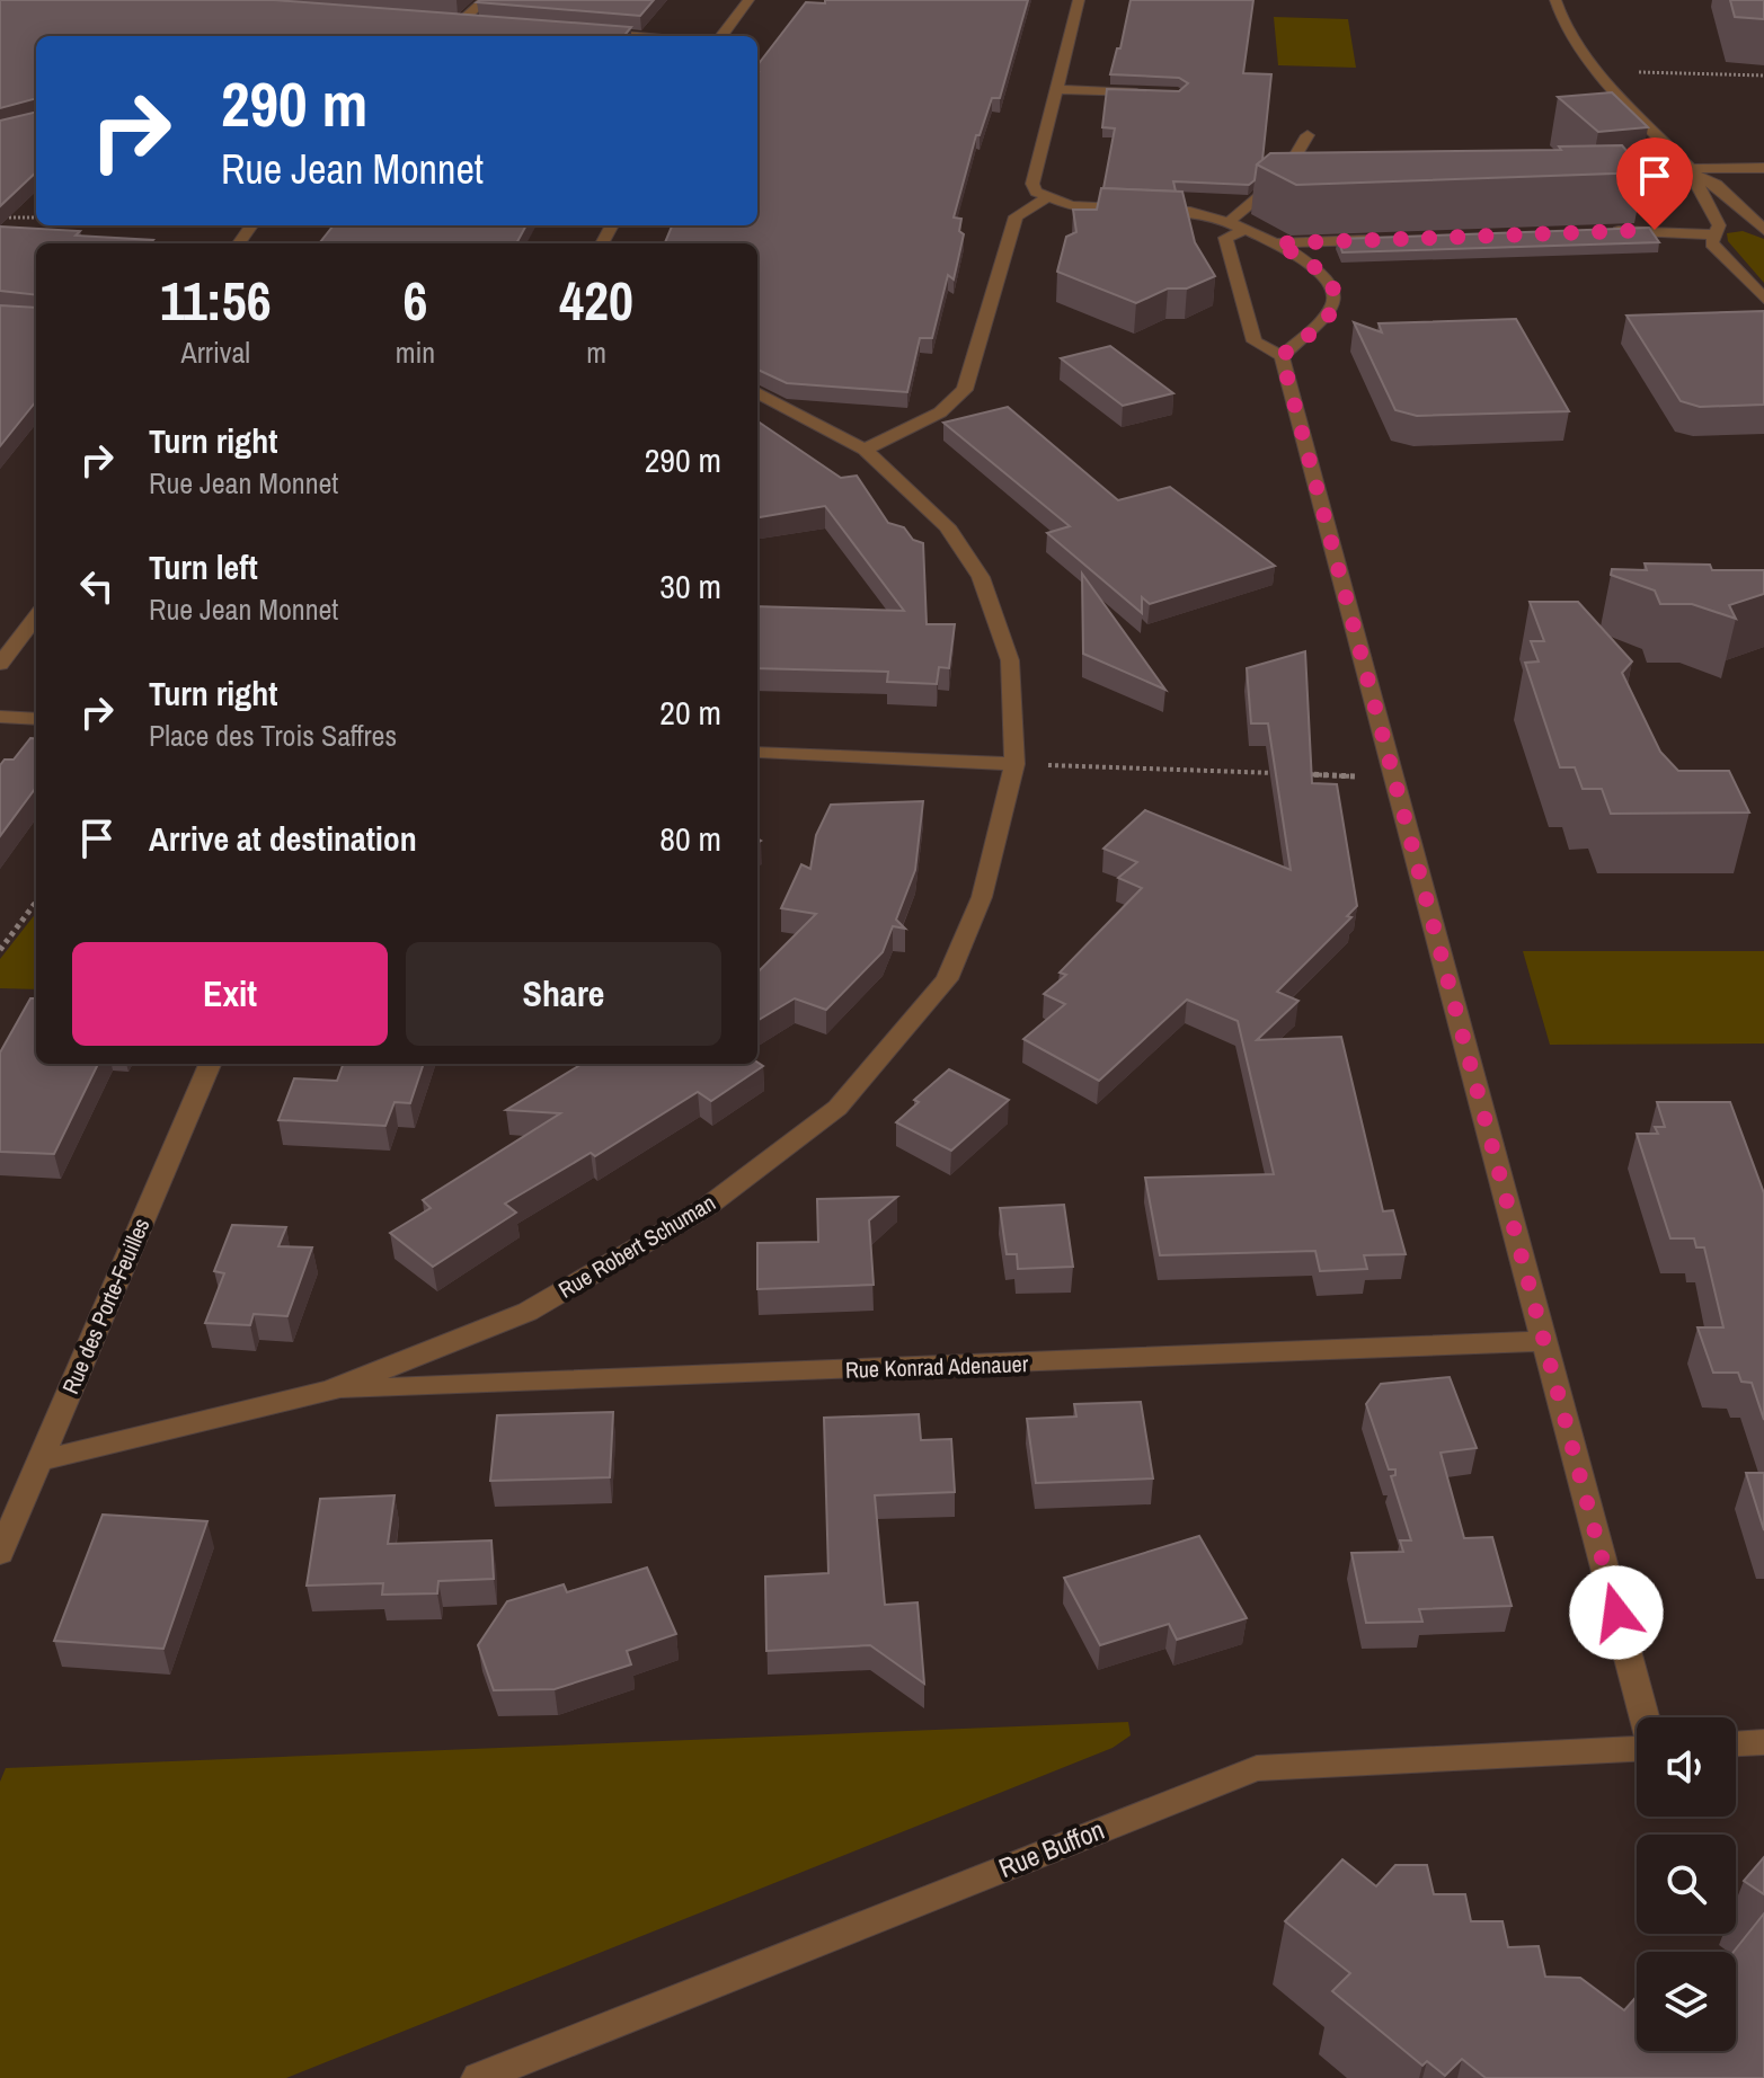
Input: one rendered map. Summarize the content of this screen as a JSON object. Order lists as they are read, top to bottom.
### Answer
{
  "streets": {
    "street": [
      "Rue Robert Schuman",
      "Rue des Porte-Feuilles",
      "Rue Konrad Adenauer",
      "Rue Buffon"
    ]
  },
  "crossings": [
    ["Rue Robert Schuman", "Rue des Porte-Feuilles"],
    ["Rue Robert Schuman", "Rue Konrad Adenauer"]
  ],
  "page": {
    "turn": ["290 m", "Rue Jean Monnet"],
    "eta": [
      "11:56",
      "Arrival",
      "6",
      "min",
      "420",
      "m"
    ],
    "list": [
      {
        "name": "Turn right",
        "note": "Rue Jean Monnet",
        "value": "290 m"
      },
      {
        "name": "Turn left",
        "note": "Rue Jean Monnet",
        "value": "30 m"
      },
      {
        "name": "Turn right",
        "note": "Place des Trois Saffres",
        "value": "20 m"
      },
      {
        "name": "Arrive at destination",
        "value": "80 m"
      }
    ],
    "buttons": ["Exit", "Share"]
  }
}
